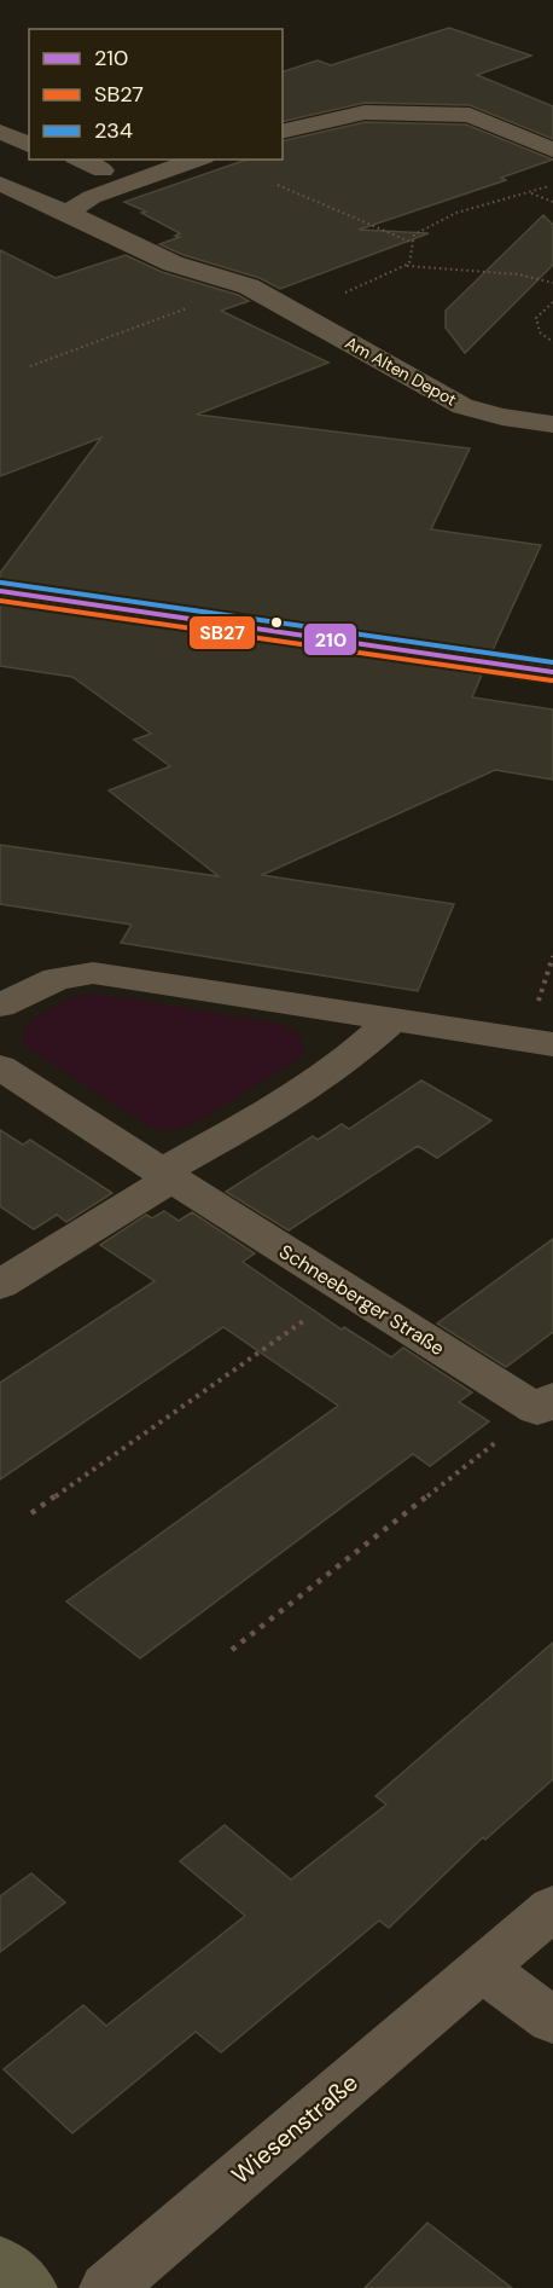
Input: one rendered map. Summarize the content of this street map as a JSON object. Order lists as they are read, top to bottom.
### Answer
{
  "streets": {
    "street": ["Am Alten Depot", "Schneeberger Straße", "Wiesenstraße"]
  },
  "lines": ["transit line 234", "transit line 210", "transit line SB27"],
  "legend": ["210", "SB27", "234"]
}
